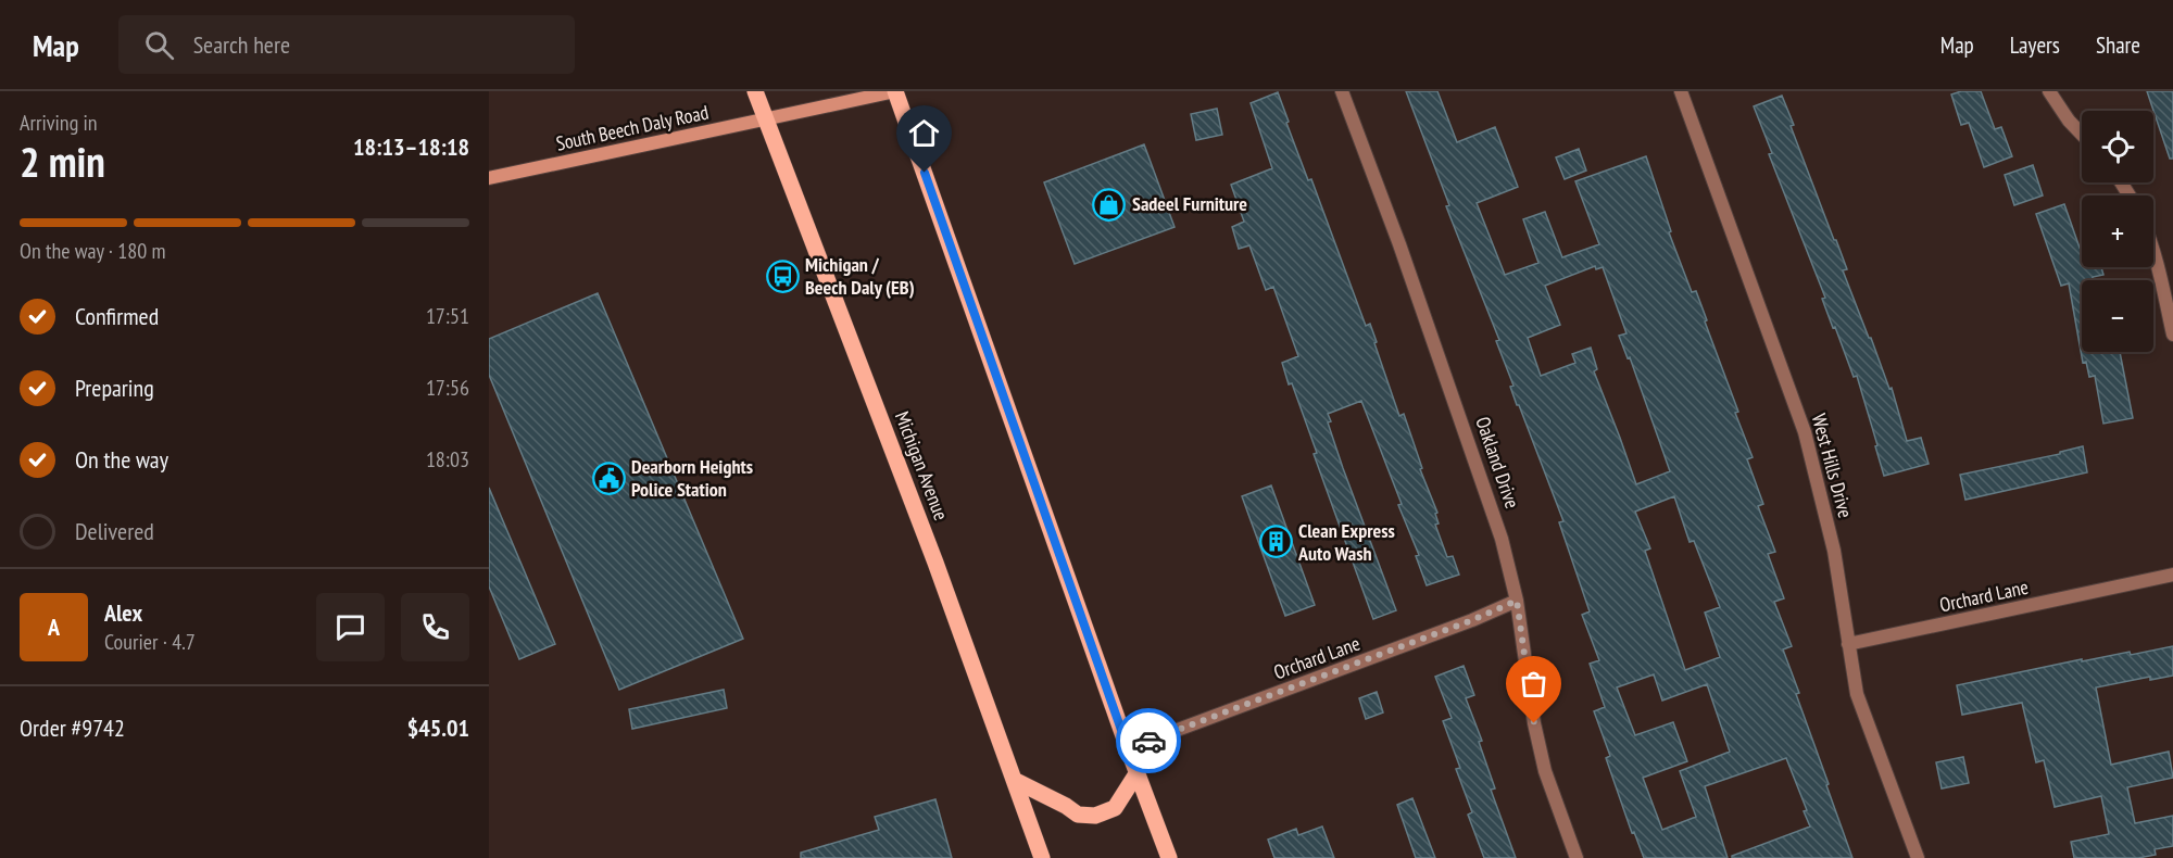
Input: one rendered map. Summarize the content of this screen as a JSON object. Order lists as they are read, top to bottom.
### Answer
{
  "streets": {
    "main road": ["South Beech Daly Road", "Michigan Avenue"],
    "street": ["Oakland Drive", "West Hills Drive", "Orchard Lane"]
  },
  "crossings": [
    ["South Beech Daly Road", "Michigan Avenue"],
    ["Oakland Drive", "Orchard Lane"],
    ["West Hills Drive", "Orchard Lane"]
  ],
  "places": {
    "shop": ["Sadeel Furniture"],
    "bus stop": ["Michigan / Beech Daly (EB)"],
    "public building": ["Dearborn Heights Police Station"],
    "building": ["Clean Express Auto Wash"]
  },
  "page": {
    "header": "Map",
    "search": "Search here",
    "nav": ["Map", "Layers", "Share"],
    "heading": ["2 min", "Arriving in", "18:13–18:18"],
    "panel": [
      "Alex",
      "Courier · 4.7",
      "Order #9742",
      "$45.01"
    ],
    "map_buttons": ["+", "−"],
    "bar": "On the way · 180 m",
    "list": [
      ["Confirmed", "17:51"],
      ["Preparing", "17:56"],
      ["On the way", "18:03"],
      "Delivered"
    ],
    "round": "A"
  }
}
